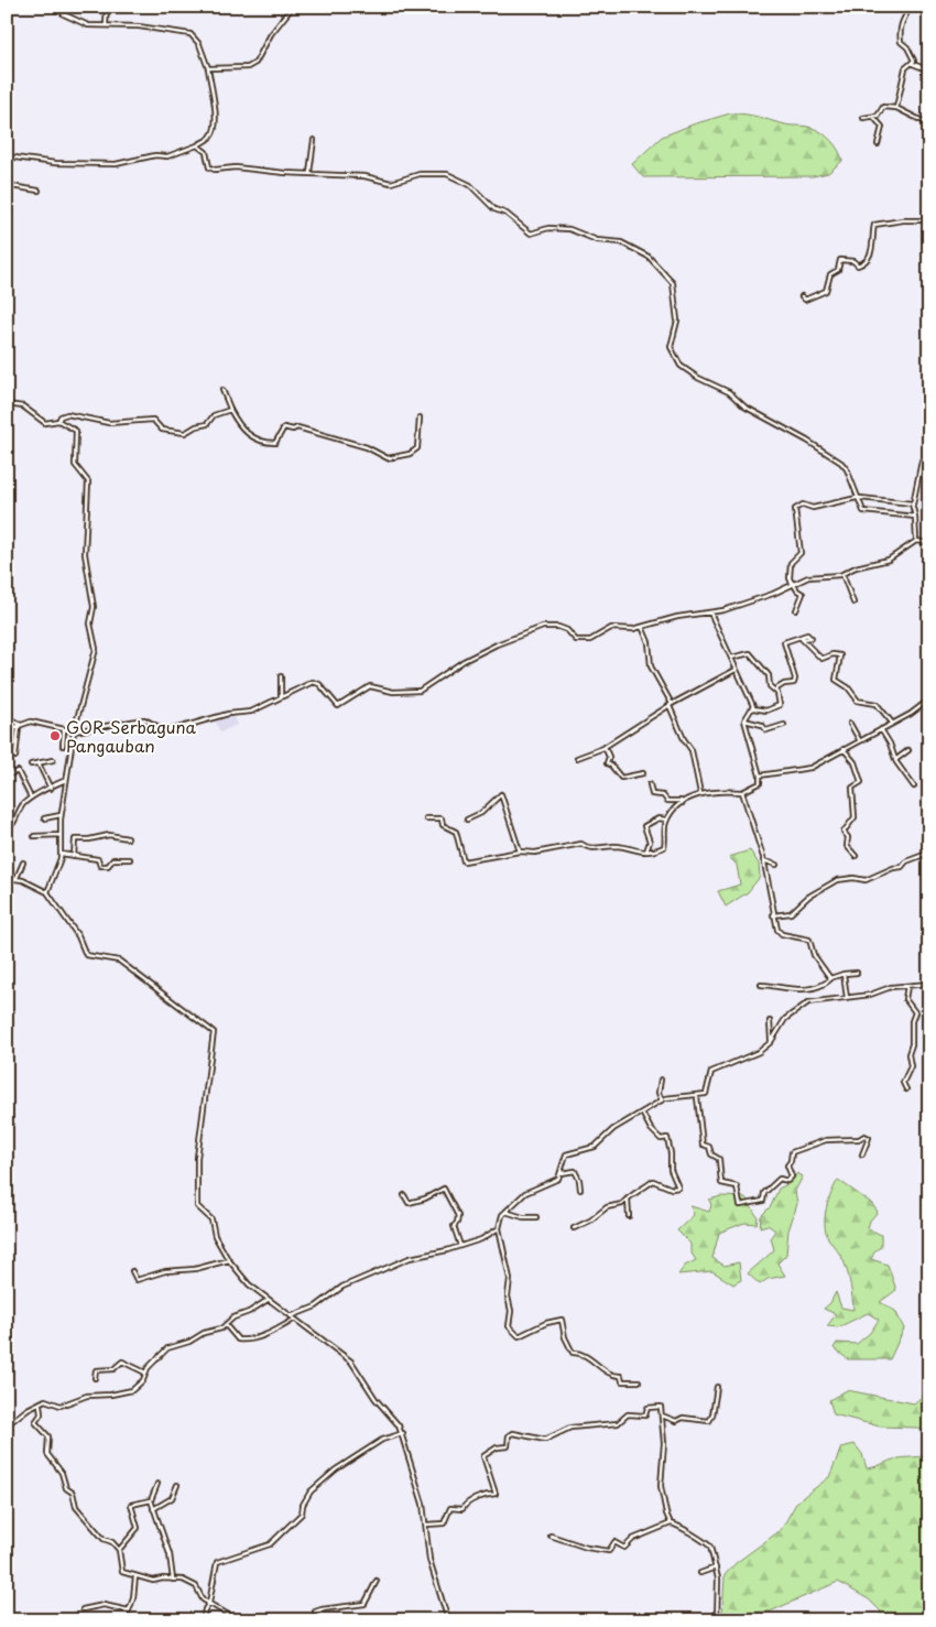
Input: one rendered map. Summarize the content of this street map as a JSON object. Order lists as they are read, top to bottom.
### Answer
{
  "places": ["GOR Serbaguna Pangauban"]
}
